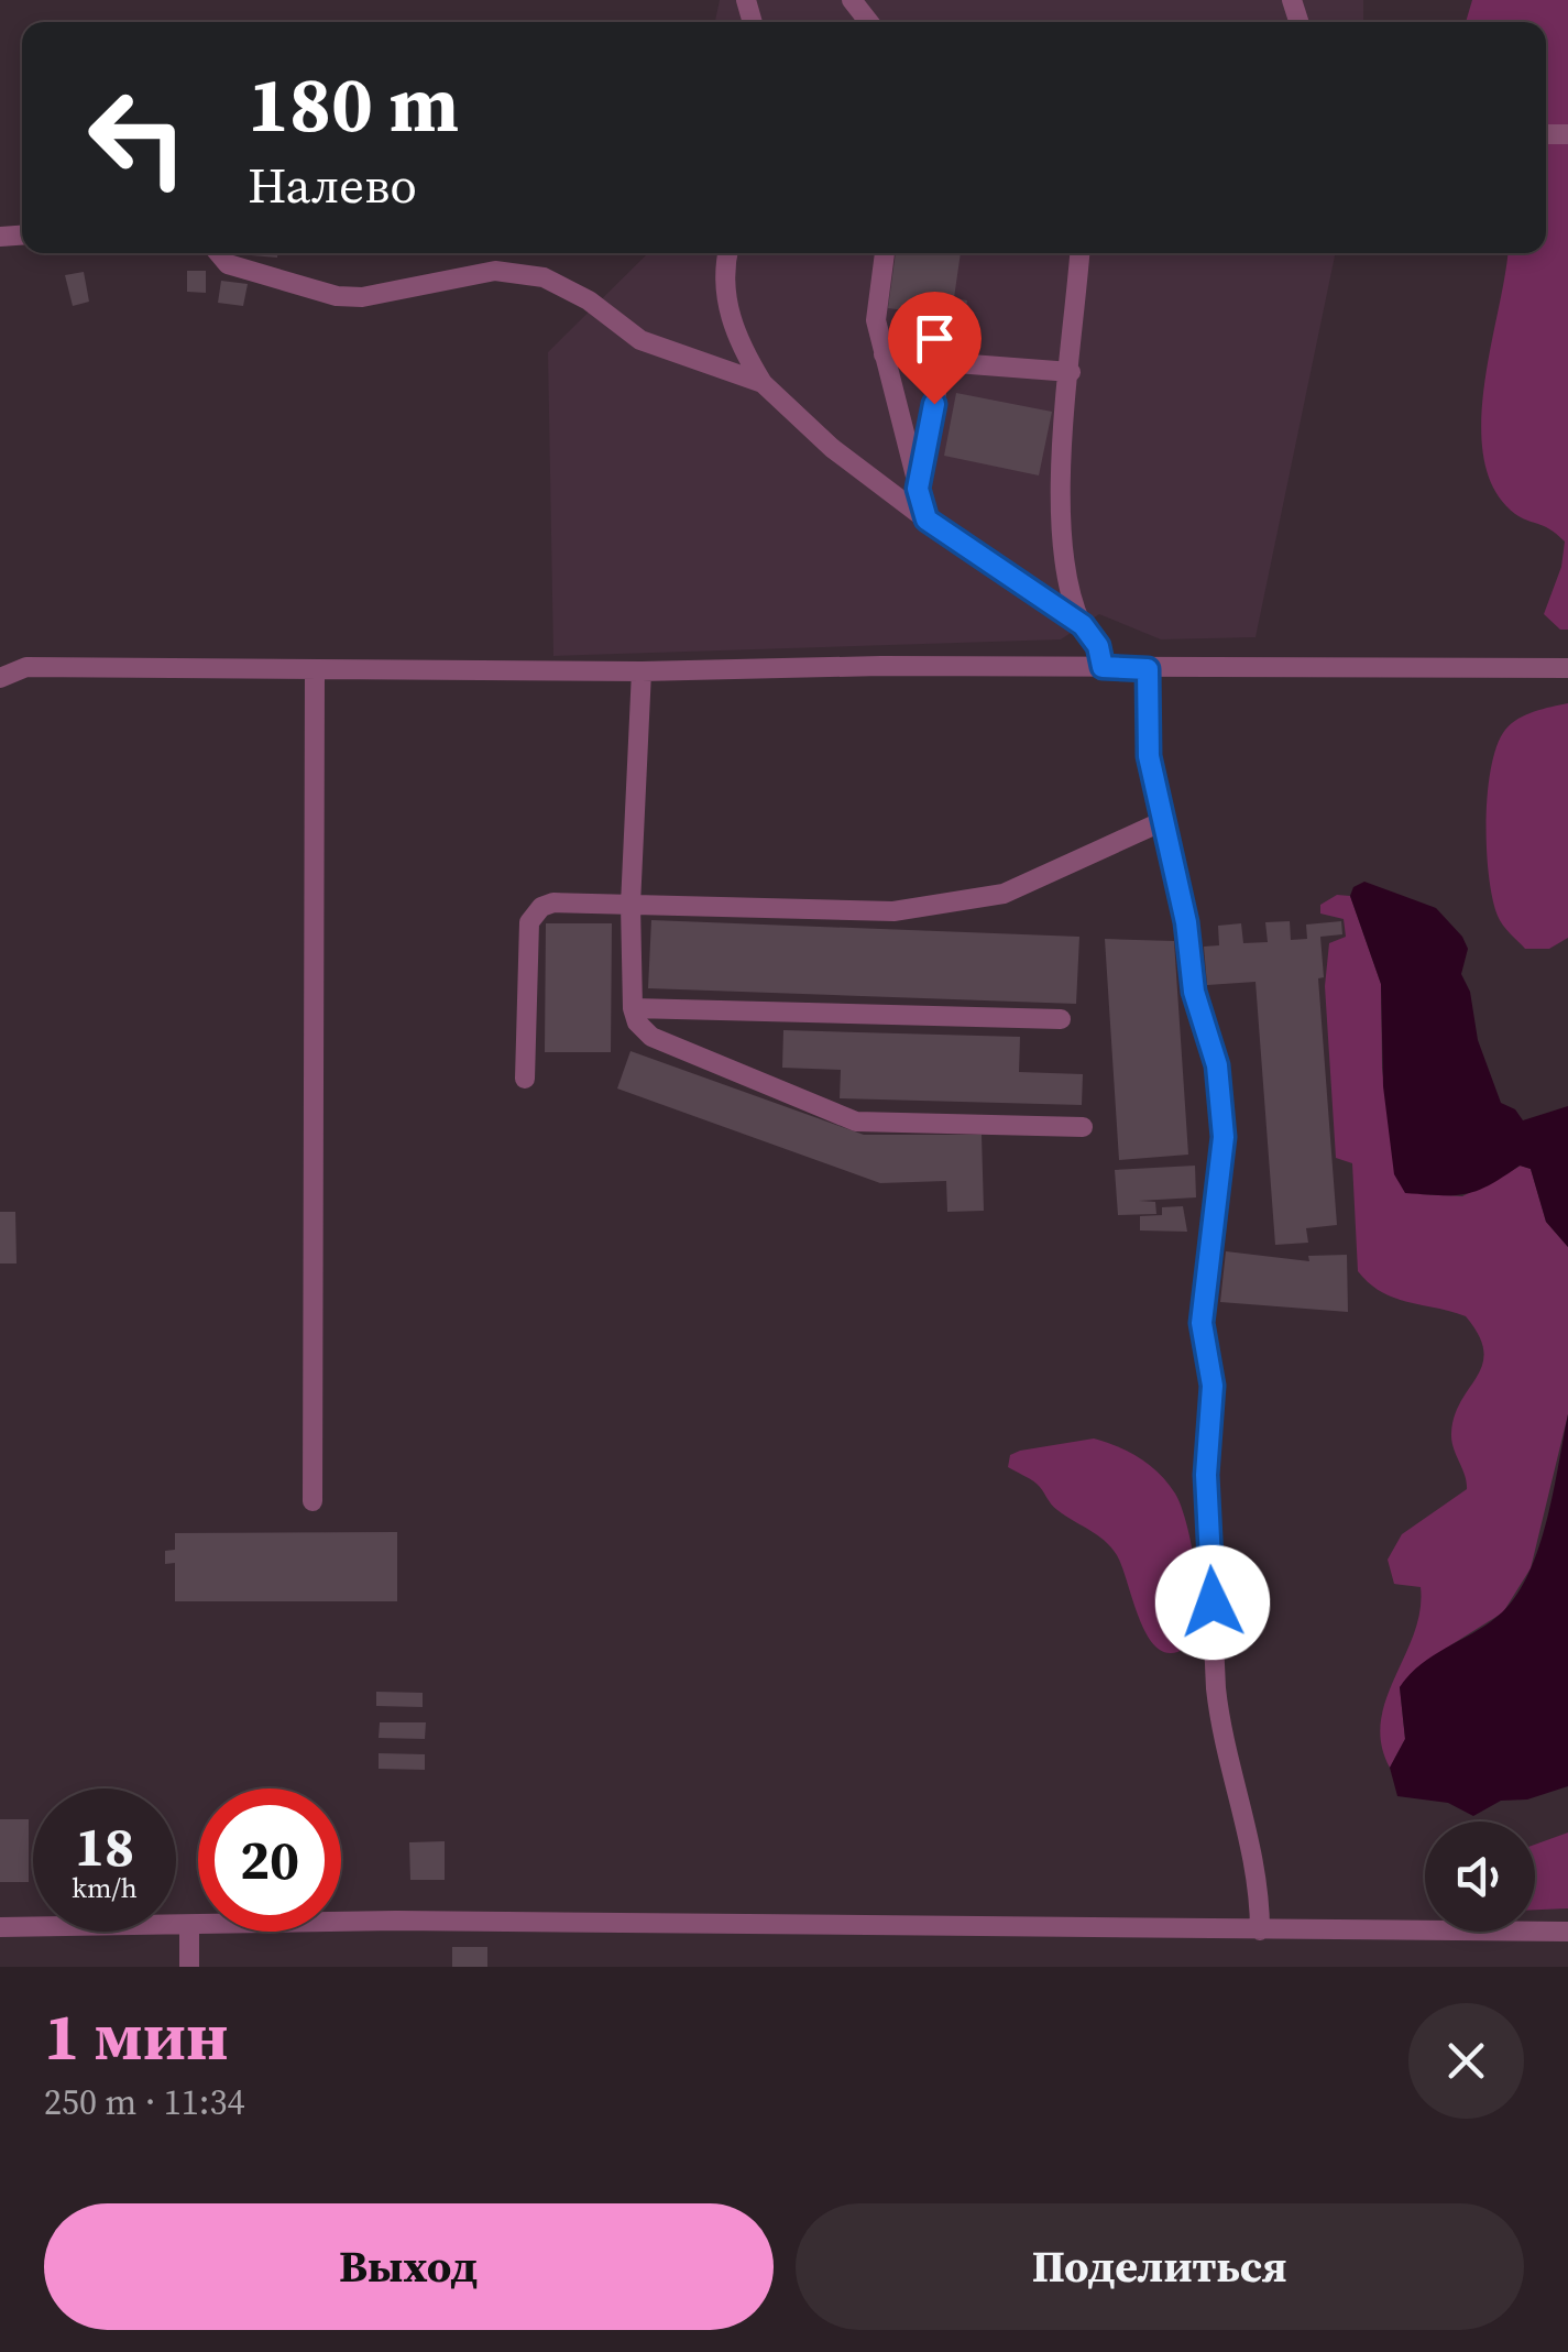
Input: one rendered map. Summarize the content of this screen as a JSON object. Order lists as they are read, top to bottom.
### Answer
{
  "page": {
    "turn": ["180 m", "Налево"],
    "speed": "18 km/h",
    "limit": "20",
    "heading": ["1 мин", "250 m · 11:34"],
    "buttons": ["Выход", "Поделиться"]
  }
}
